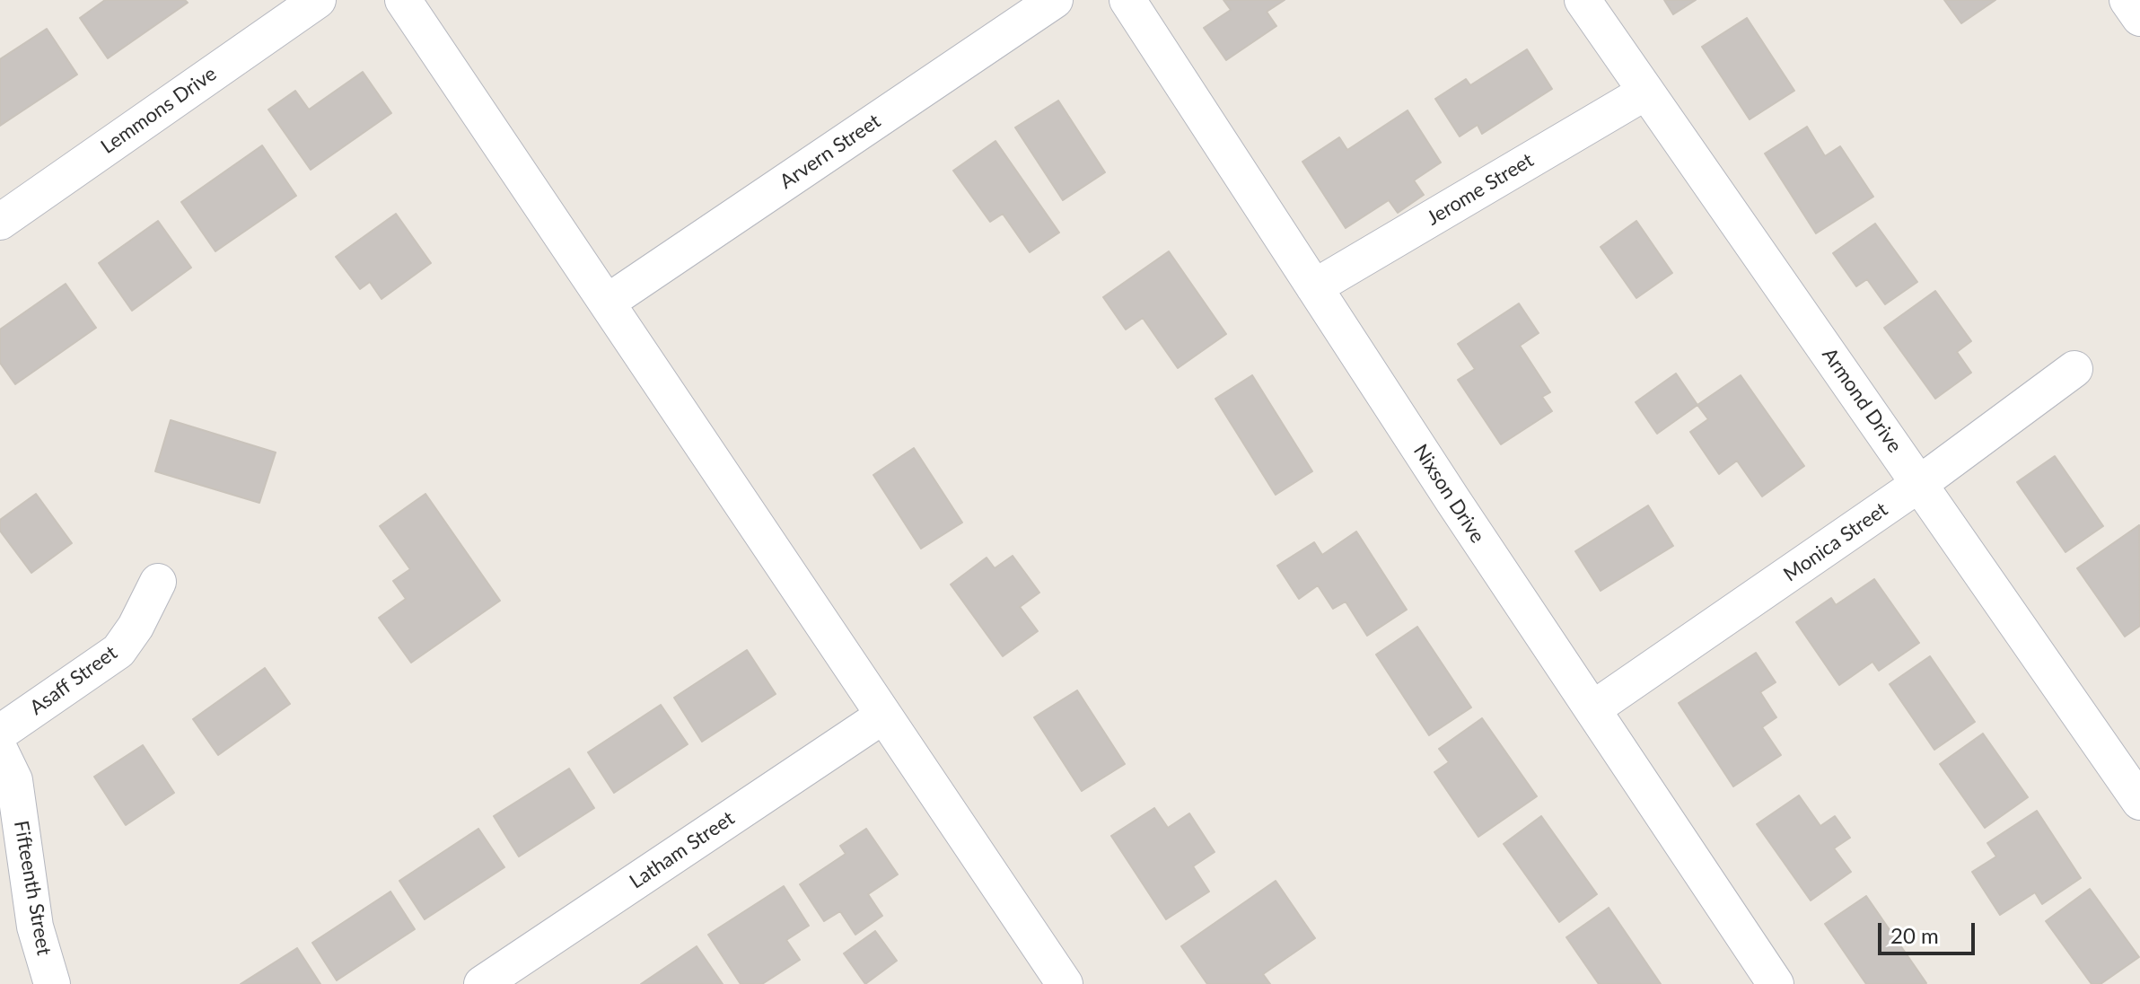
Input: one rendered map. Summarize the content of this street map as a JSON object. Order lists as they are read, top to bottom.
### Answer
{
  "streets": {
    "street": [
      "Lemmons Drive",
      "Arvern Street",
      "Jerome Street",
      "Armond Drive",
      "Nixson Drive",
      "Monica Street",
      "Asaff Street",
      "Latham Street",
      "Fifteenth Street"
    ]
  },
  "crossings": [
    ["Jerome Street", "Armond Drive"],
    ["Jerome Street", "Nixson Drive"],
    ["Armond Drive", "Monica Street"],
    ["Nixson Drive", "Monica Street"]
  ],
  "scale_bar": "20 m"
}
